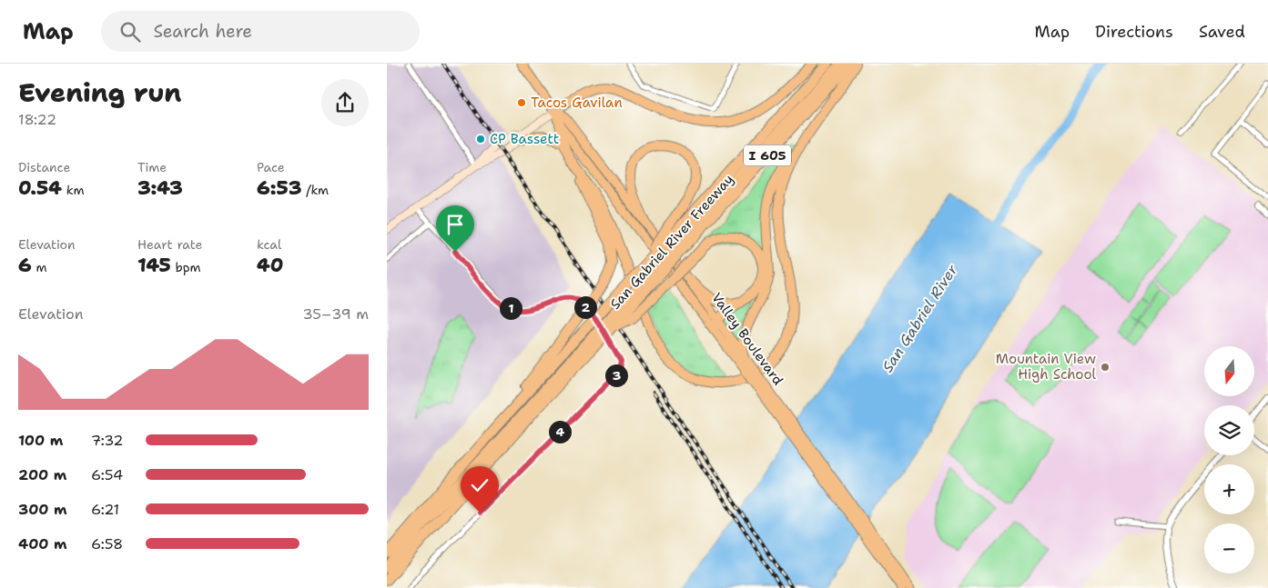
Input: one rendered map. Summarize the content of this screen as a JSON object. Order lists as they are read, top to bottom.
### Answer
{
  "streets": {
    "highway": ["I 605", "San Gabriel River Freeway"],
    "main road": ["Valley Boulevard"]
  },
  "water": ["San Gabriel River"],
  "places": ["Tacos Gavilan", "CP Bassett", "Mountain View High School"],
  "north": "bottom",
  "page": {
    "header": "Map",
    "search": "Search here",
    "nav": ["Map", "Directions", "Saved"],
    "heading": ["Evening run", "18:22"],
    "stats": [
      ["Distance", "0.54 km"],
      ["Time", "3:43"],
      ["Pace", "6:53 /km"],
      ["Elevation", "6 m"],
      ["Heart rate", "145 bpm"],
      ["kcal", "40"]
    ],
    "chart": ["Elevation", "35–39 m"],
    "pins": [
      "2",
      "1",
      "3",
      "4"
    ],
    "map_buttons": ["+", "−"],
    "list": [
      {
        "name": "100 m",
        "note": "7:32"
      },
      {
        "name": "200 m",
        "note": "6:54"
      },
      {
        "name": "300 m",
        "note": "6:21"
      },
      {
        "name": "400 m",
        "note": "6:58"
      }
    ]
  }
}
